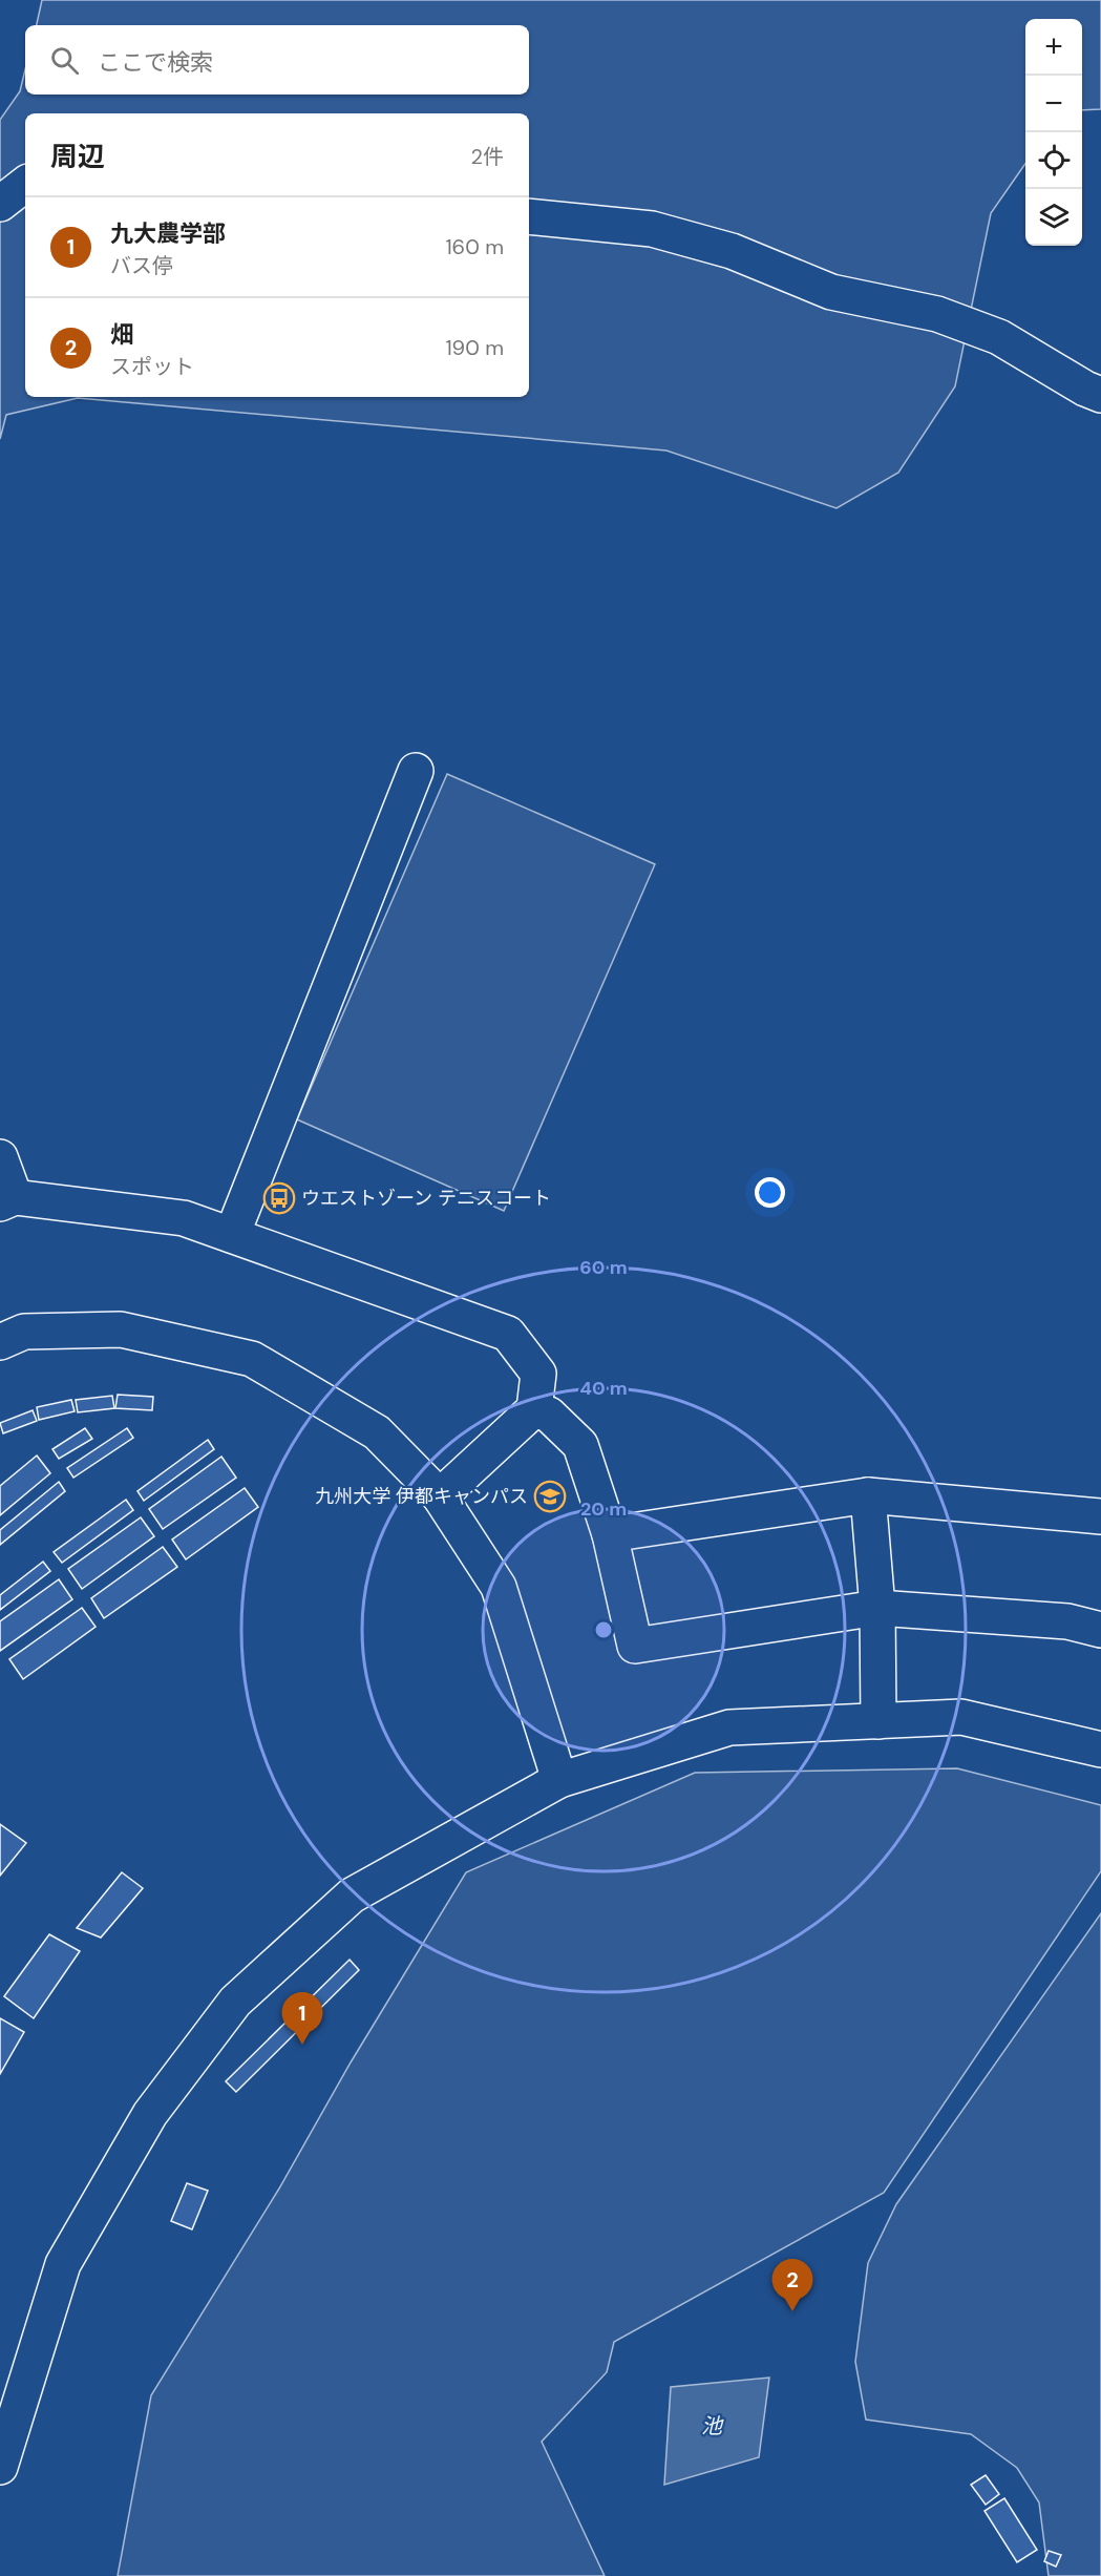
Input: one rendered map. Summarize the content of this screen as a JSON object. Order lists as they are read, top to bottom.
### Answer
{
  "water": ["池"],
  "places": {
    "bus stop": ["ウエストゾーン テニスコート"],
    "school or university": ["九州大学 伊都キャンパス"]
  },
  "page": {
    "map_buttons": ["+", "−"],
    "search": "ここで検索",
    "heading": ["周辺", "2件"],
    "list": [
      {
        "mark": "1",
        "name": "九大農学部",
        "note": "バス停",
        "value": "160 m"
      },
      {
        "mark": "2",
        "name": "畑",
        "note": "スポット",
        "value": "190 m"
      }
    ],
    "pins": ["1", "2"]
  },
  "rings": ["60 m", "40 m", "20 m"]
}
